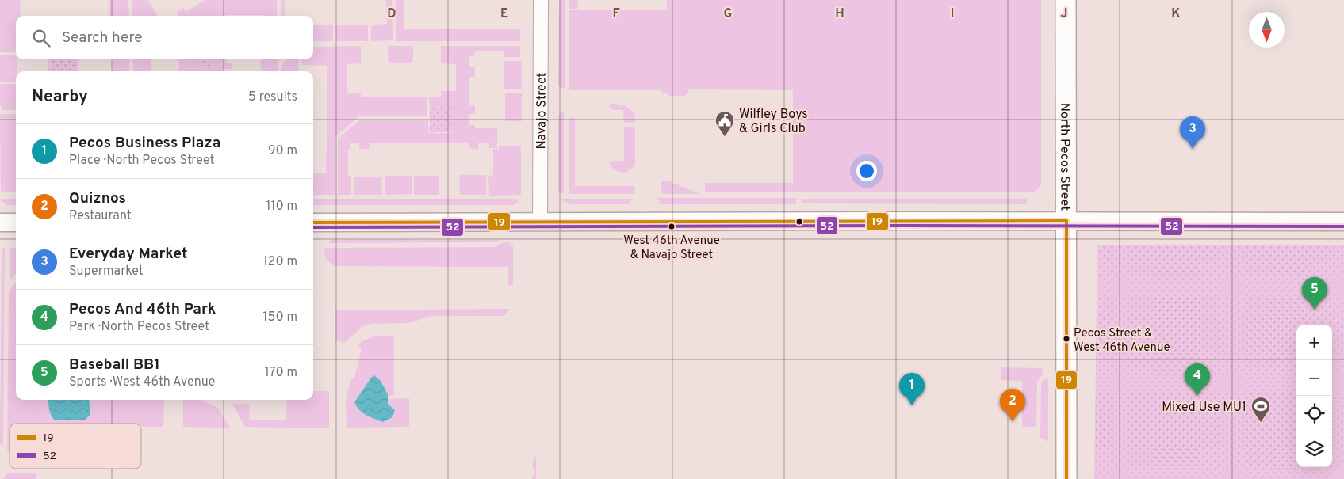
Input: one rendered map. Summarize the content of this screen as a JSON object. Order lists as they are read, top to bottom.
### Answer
{
  "streets": {
    "main road": ["North Pecos Street"],
    "street": ["Navajo Street"]
  },
  "places": {
    "public building": ["Wilfley Boys & Girls Club"],
    "other": ["West 46th Avenue & Navajo Street", "Pecos Street & West 46th Avenue"],
    "sports": ["Mixed Use MU1"]
  },
  "lines": ["transit line 19", "transit line 52"],
  "legend": ["19", "52"],
  "north": "bottom",
  "page": {
    "search": "Search here",
    "heading": ["Nearby", "5 results"],
    "pins": [
      "3",
      "5",
      "4",
      "1",
      "2"
    ],
    "list": [
      {
        "mark": "1",
        "name": "Pecos Business Plaza",
        "note": "Place · North Pecos Street",
        "value": "90 m"
      },
      {
        "mark": "2",
        "name": "Quiznos",
        "note": "Restaurant",
        "value": "110 m"
      },
      {
        "mark": "3",
        "name": "Everyday Market",
        "note": "Supermarket",
        "value": "120 m"
      },
      {
        "mark": "4",
        "name": "Pecos And 46th Park",
        "note": "Park · North Pecos Street",
        "value": "150 m"
      },
      {
        "mark": "5",
        "name": "Baseball BB1",
        "note": "Sports · West 46th Avenue",
        "value": "170 m"
      }
    ],
    "map_buttons": ["+", "−"]
  },
  "grid": {
    "columns": [
      "D",
      "E",
      "F",
      "G",
      "H",
      "I",
      "J",
      "K"
    ]
  }
}
